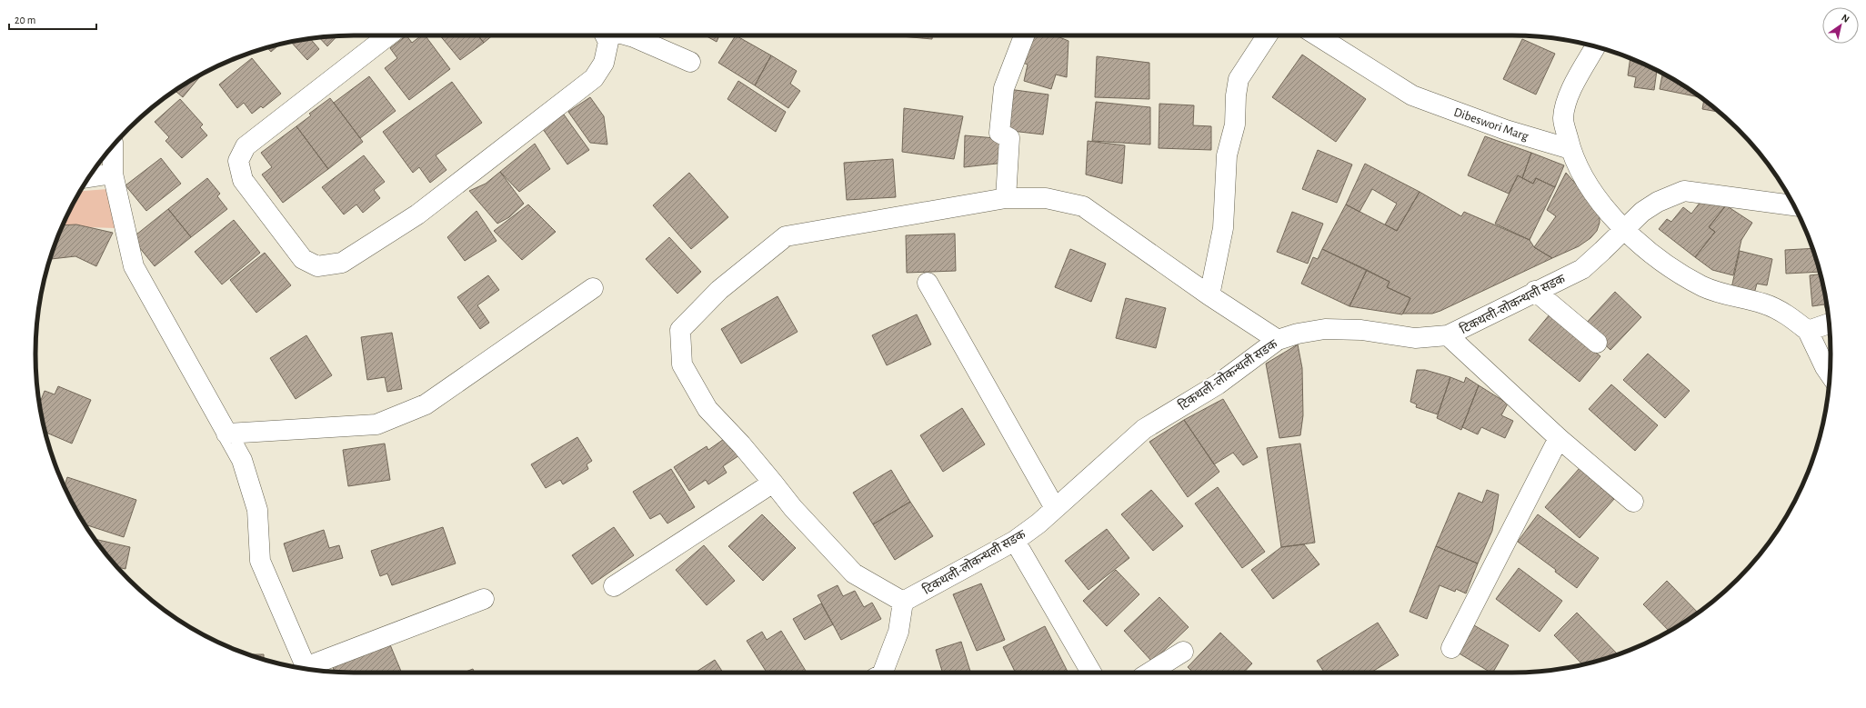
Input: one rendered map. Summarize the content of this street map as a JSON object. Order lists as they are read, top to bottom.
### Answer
{
  "streets": {
    "street": ["Dibeswori Marg", "टिकथली-लोकन्थली सडक"]
  },
  "scale_bar": "20 m",
  "north": "top right"
}
